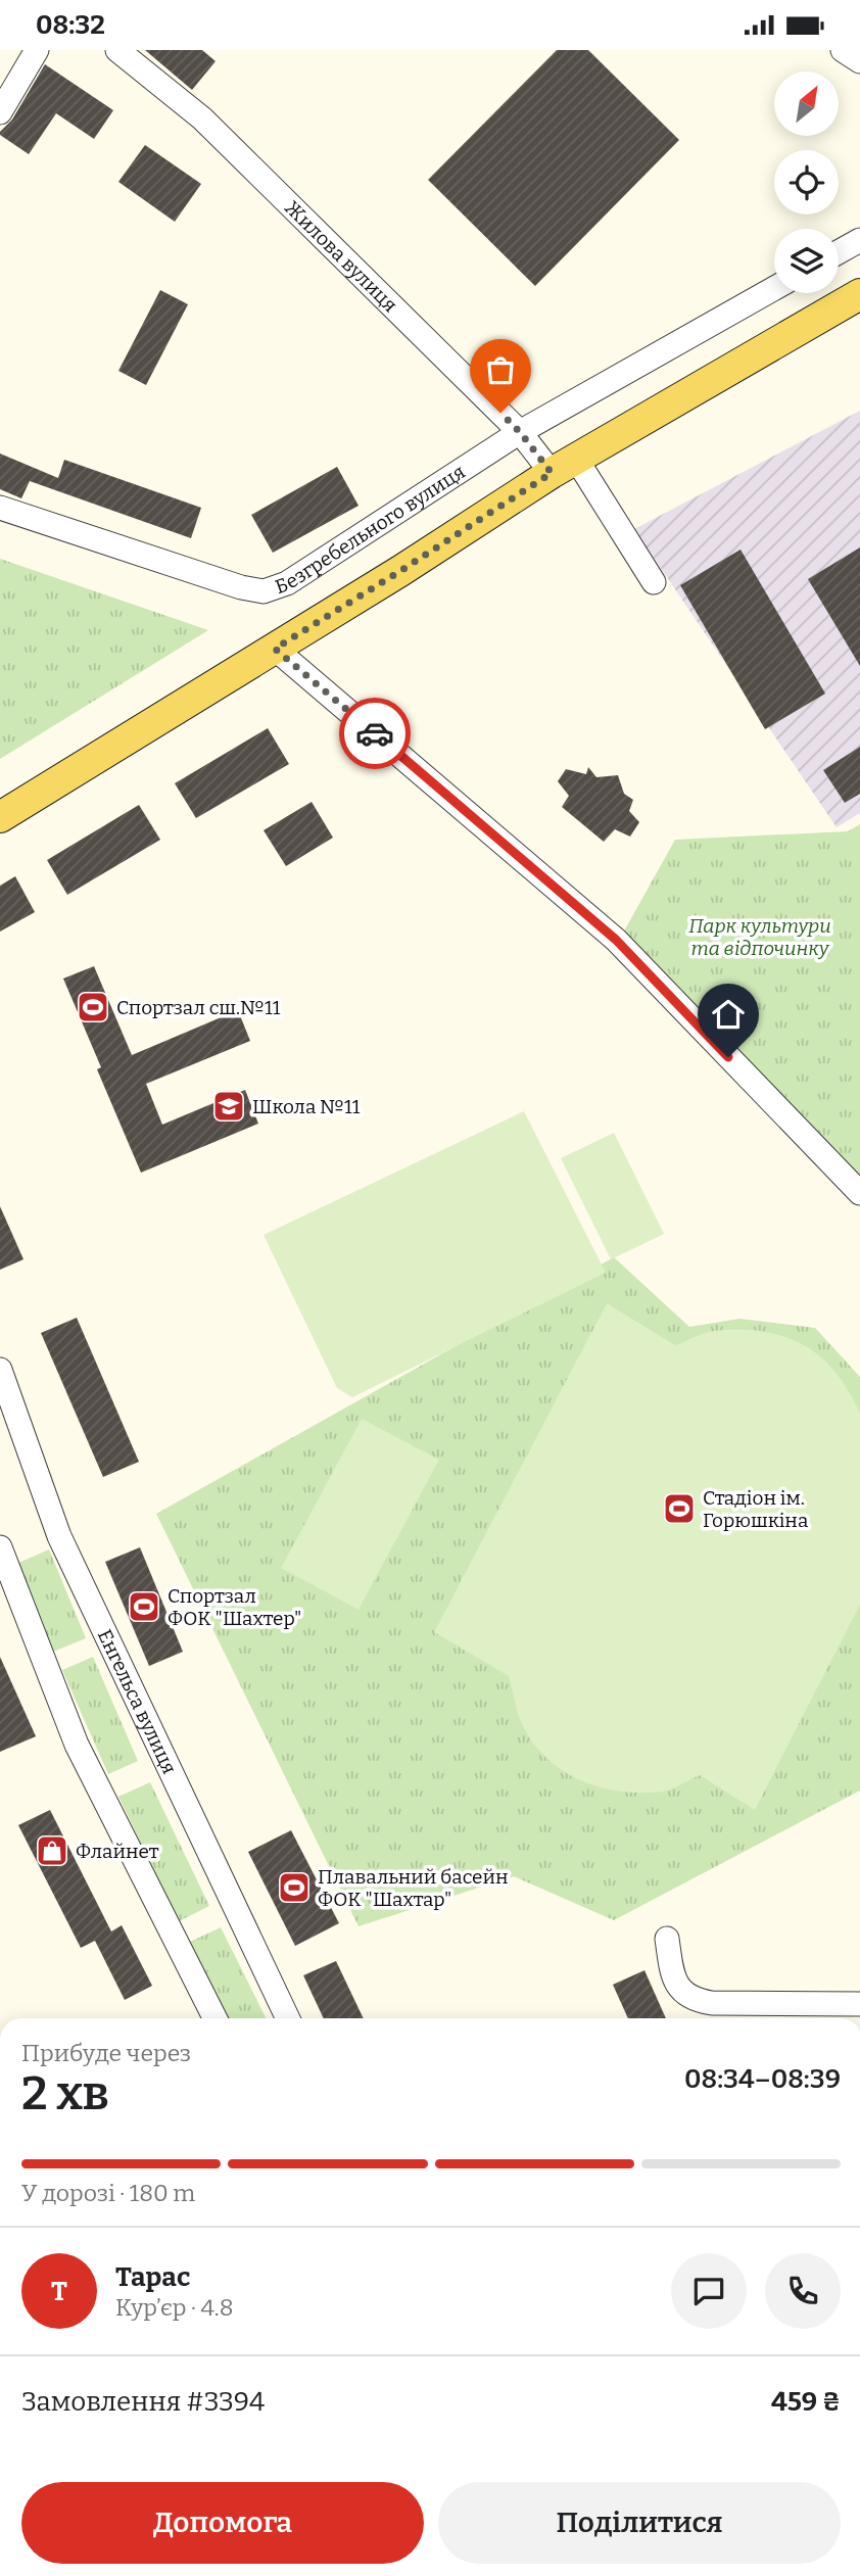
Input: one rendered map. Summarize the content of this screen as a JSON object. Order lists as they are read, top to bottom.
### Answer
{
  "streets": {
    "street": ["Жилова вулиця", "Безгребельного вулиця", "Енгельса вулиця"]
  },
  "crossings": [
    ["Жилова вулиця", "Безгребельного вулиця"]
  ],
  "parks": ["Парк культури та відпочинку"],
  "places": {
    "sports": [
      "Спортзал сш.№11",
      "Стадіон ім. Горюшкіна",
      "Спортзал ФОК \"Шахтер\"",
      "Плавальний басейн ФОК \"Шахтар\""
    ],
    "school or university": ["Школа №11"],
    "shop": ["Флайнет"]
  },
  "north": "top right",
  "page": {
    "status": "08:32",
    "heading": ["2 хв", "Прибуде через", "08:34–08:39"],
    "panel": [
      "Тарас",
      "Кур’єр · 4.8",
      "Замовлення #3394",
      "459 ₴"
    ],
    "bar": "У дорозі · 180 m",
    "round": "Т",
    "buttons": ["Допомога", "Поділитися"]
  }
}
